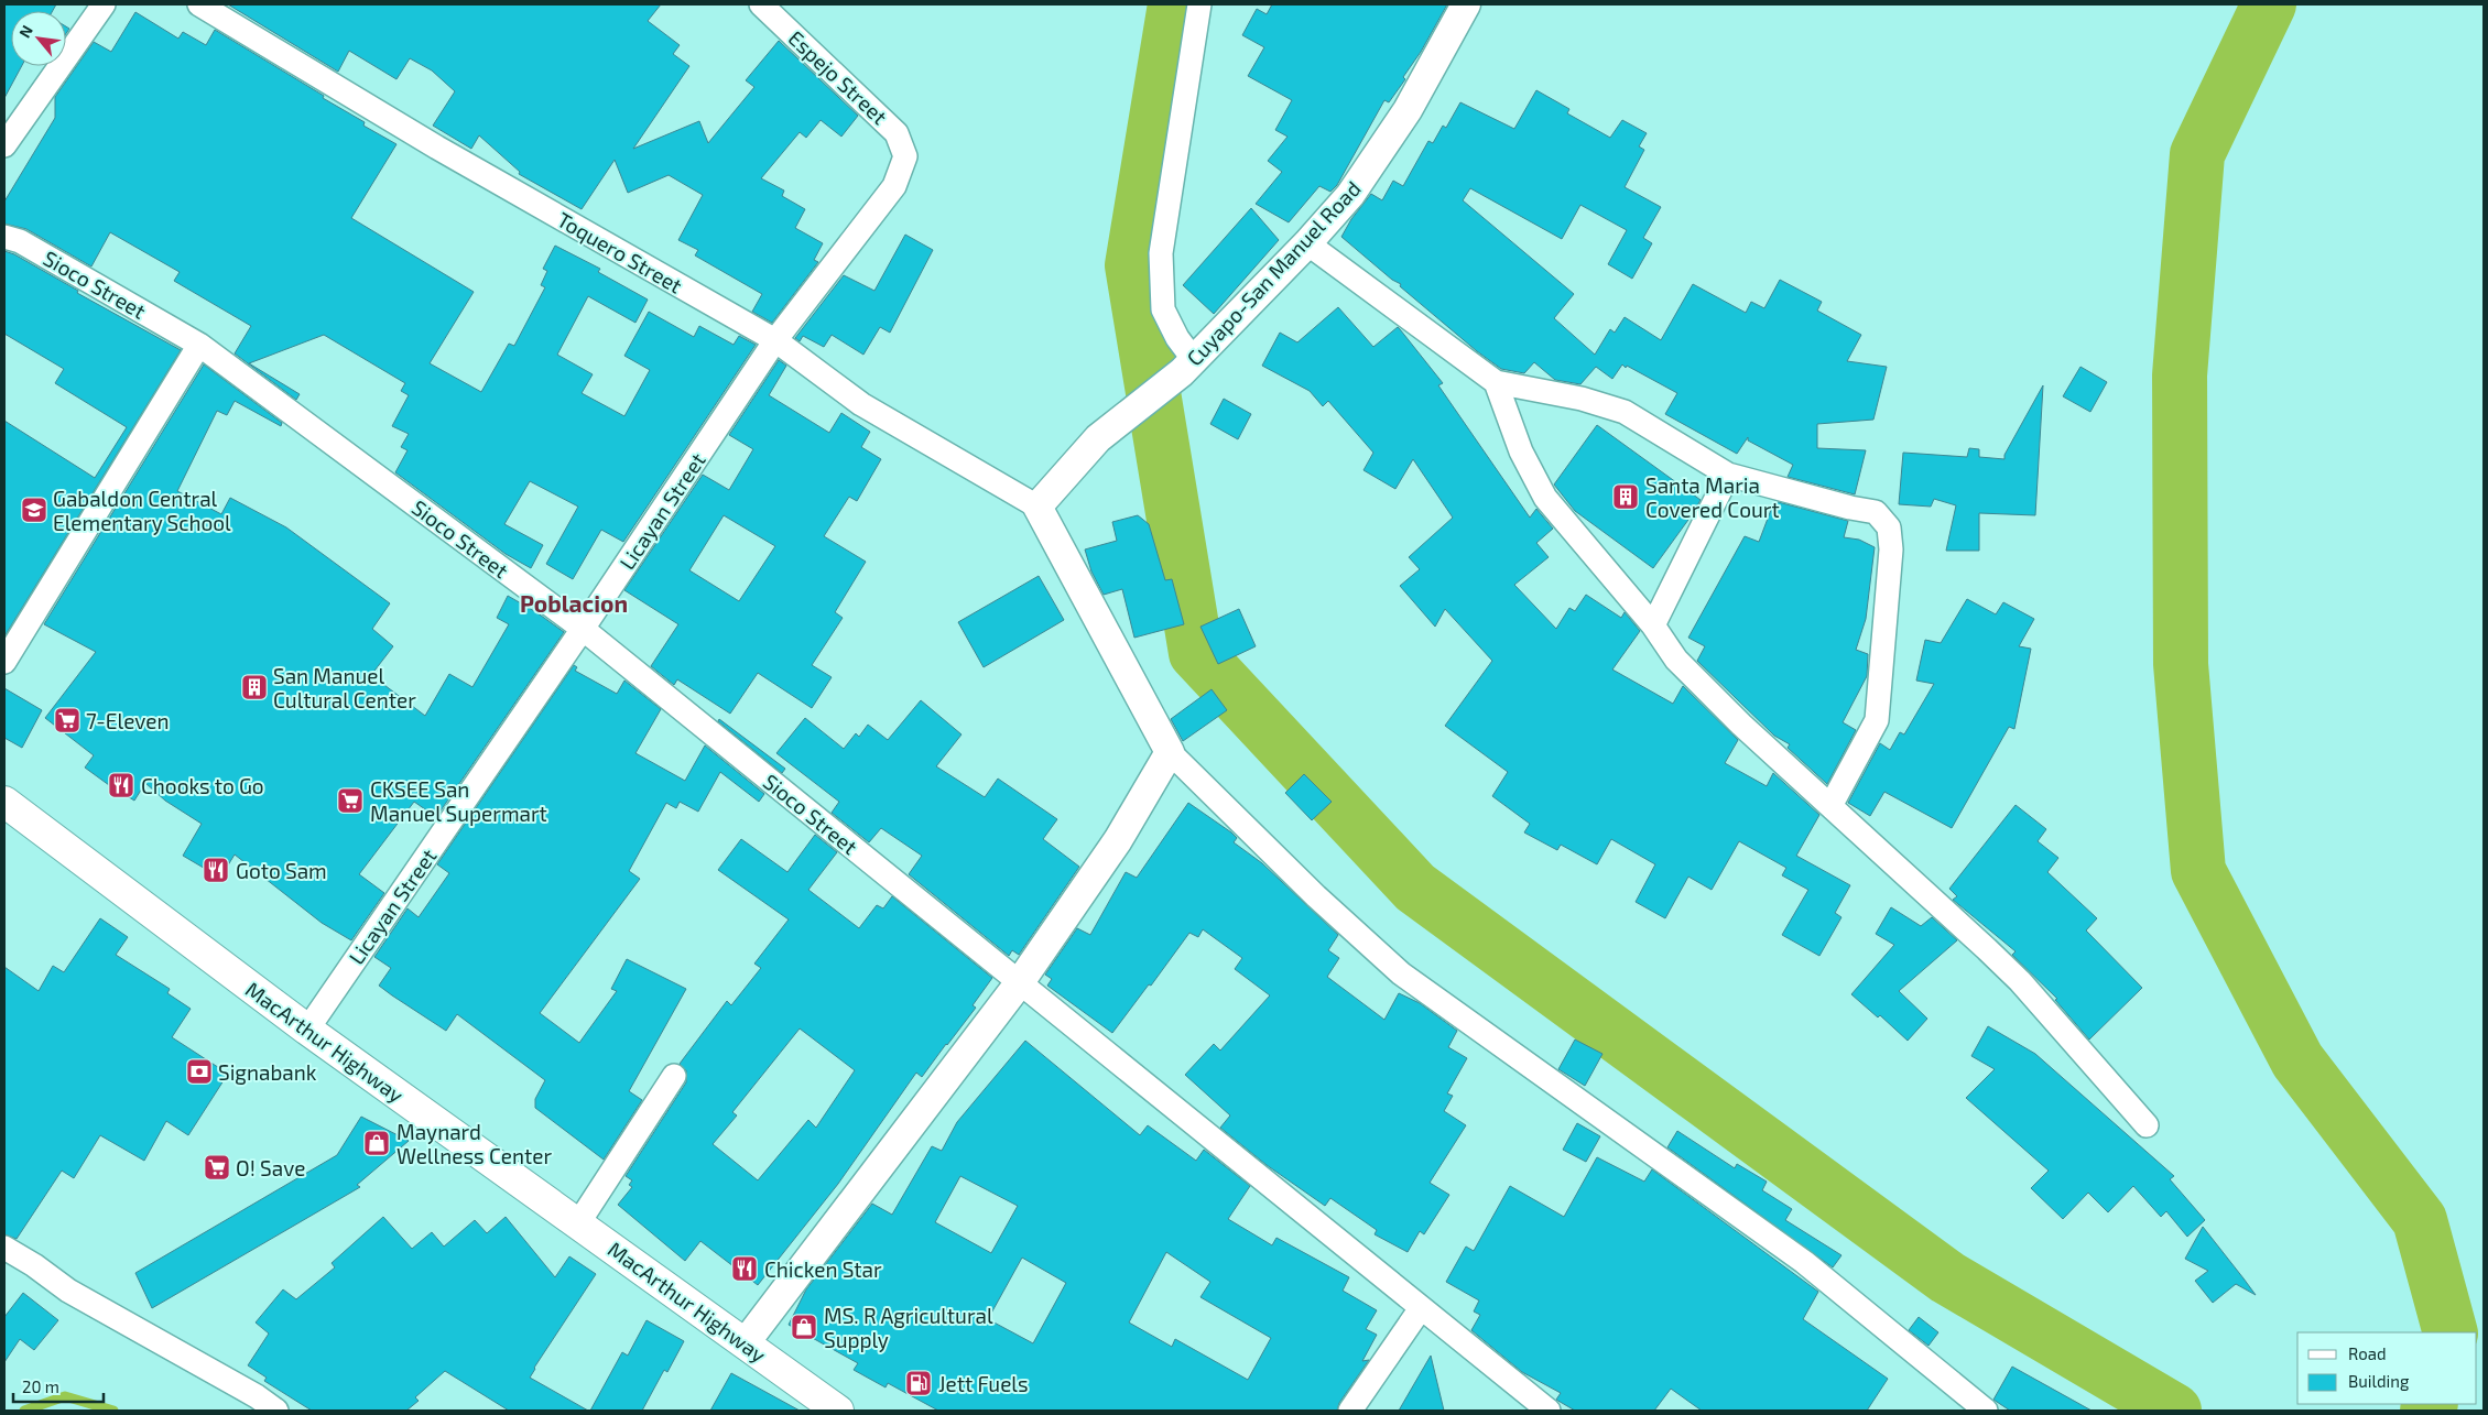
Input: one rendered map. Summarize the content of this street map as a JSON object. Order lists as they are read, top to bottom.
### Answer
{
  "streets": {
    "highway": ["MacArthur Highway"],
    "street": [
      "Espejo Street",
      "Toquero Street",
      "Cuyapo-San Manuel Road",
      "Sioco Street",
      "Licayan Street"
    ]
  },
  "crossings": [
    ["Espejo Street", "Licayan Street"],
    ["Toquero Street", "Cuyapo-San Manuel Road"],
    ["Toquero Street", "Licayan Street"],
    ["Sioco Street", "Licayan Street"],
    ["Licayan Street", "MacArthur Highway"]
  ],
  "districts": ["Poblacion"],
  "places": {
    "building": ["Santa Maria Covered Court", "San Manuel Cultural Center"],
    "school or university": ["Gabaldon Central Elementary School"],
    "supermarket": ["7-Eleven", "CKSEE San Manuel Supermart", "O! Save"],
    "restaurant": ["Chooks to Go", "Goto Sam", "Chicken Star"],
    "bank": ["Signabank"],
    "shop": ["Maynard Wellness Center", "MS. R Agricultural Supply"],
    "fuel station": ["Jett Fuels"]
  },
  "legend": ["Road", "Building"],
  "scale_bar": "20 m",
  "north": "top left"
}
